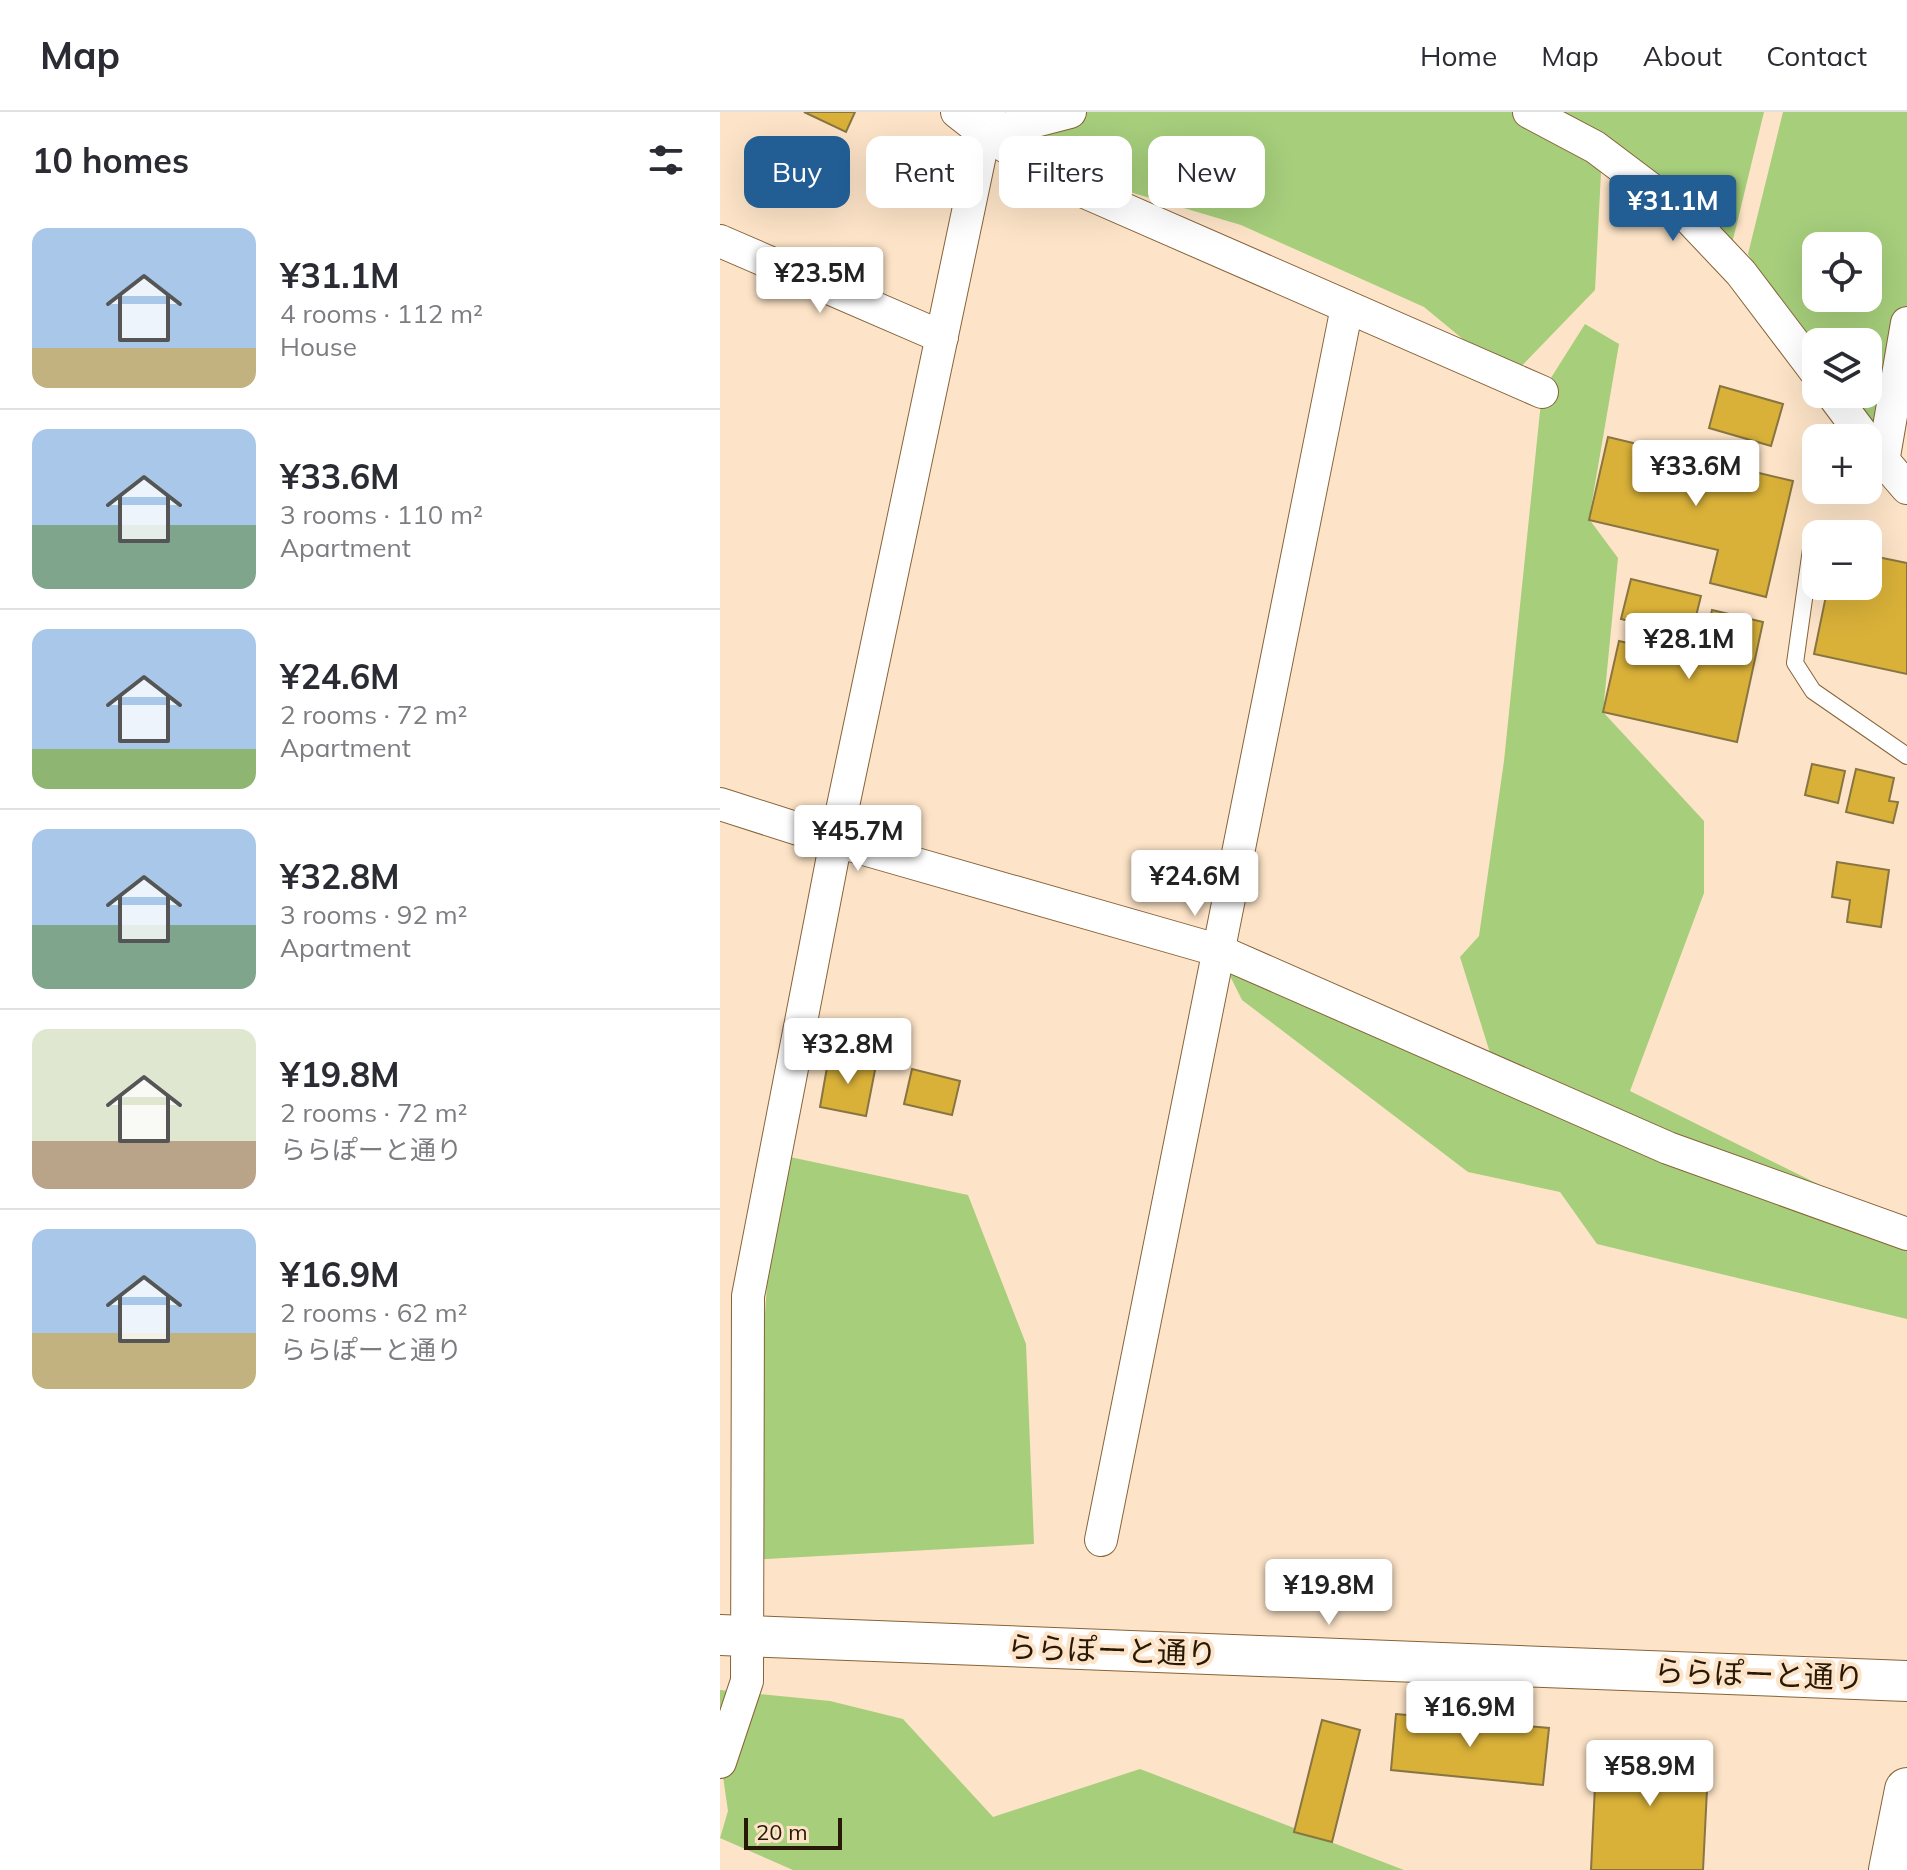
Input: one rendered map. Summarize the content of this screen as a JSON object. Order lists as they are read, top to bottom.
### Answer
{
  "streets": {
    "street": ["ららぽーと通り"]
  },
  "scale_bar": "20 m",
  "page": {
    "header": "Map",
    "nav": [
      "Home",
      "Map",
      "About",
      "Contact"
    ],
    "heading": "10 homes",
    "chip": [
      "Buy",
      "Rent",
      "Filters",
      "New"
    ],
    "price": [
      "¥31.1M",
      "¥23.5M",
      "¥33.6M",
      "¥28.1M",
      "¥45.7M",
      "¥24.6M",
      "¥32.8M",
      "¥19.8M",
      "¥16.9M",
      "¥58.9M"
    ],
    "list": [
      {
        "name": "¥31.1M",
        "note": "4 rooms · 112 m² · House"
      },
      {
        "name": "¥33.6M",
        "note": "3 rooms · 110 m² · Apartment"
      },
      {
        "name": "¥24.6M",
        "note": "2 rooms · 72 m² · Apartment"
      },
      {
        "name": "¥32.8M",
        "note": "3 rooms · 92 m² · Apartment"
      },
      {
        "name": "¥19.8M",
        "note": "2 rooms · 72 m² · ららぽーと通り"
      },
      {
        "name": "¥16.9M",
        "note": "2 rooms · 62 m² · ららぽーと通り"
      }
    ],
    "map_buttons": ["+", "−"],
    "scale": "20 m"
  }
}
